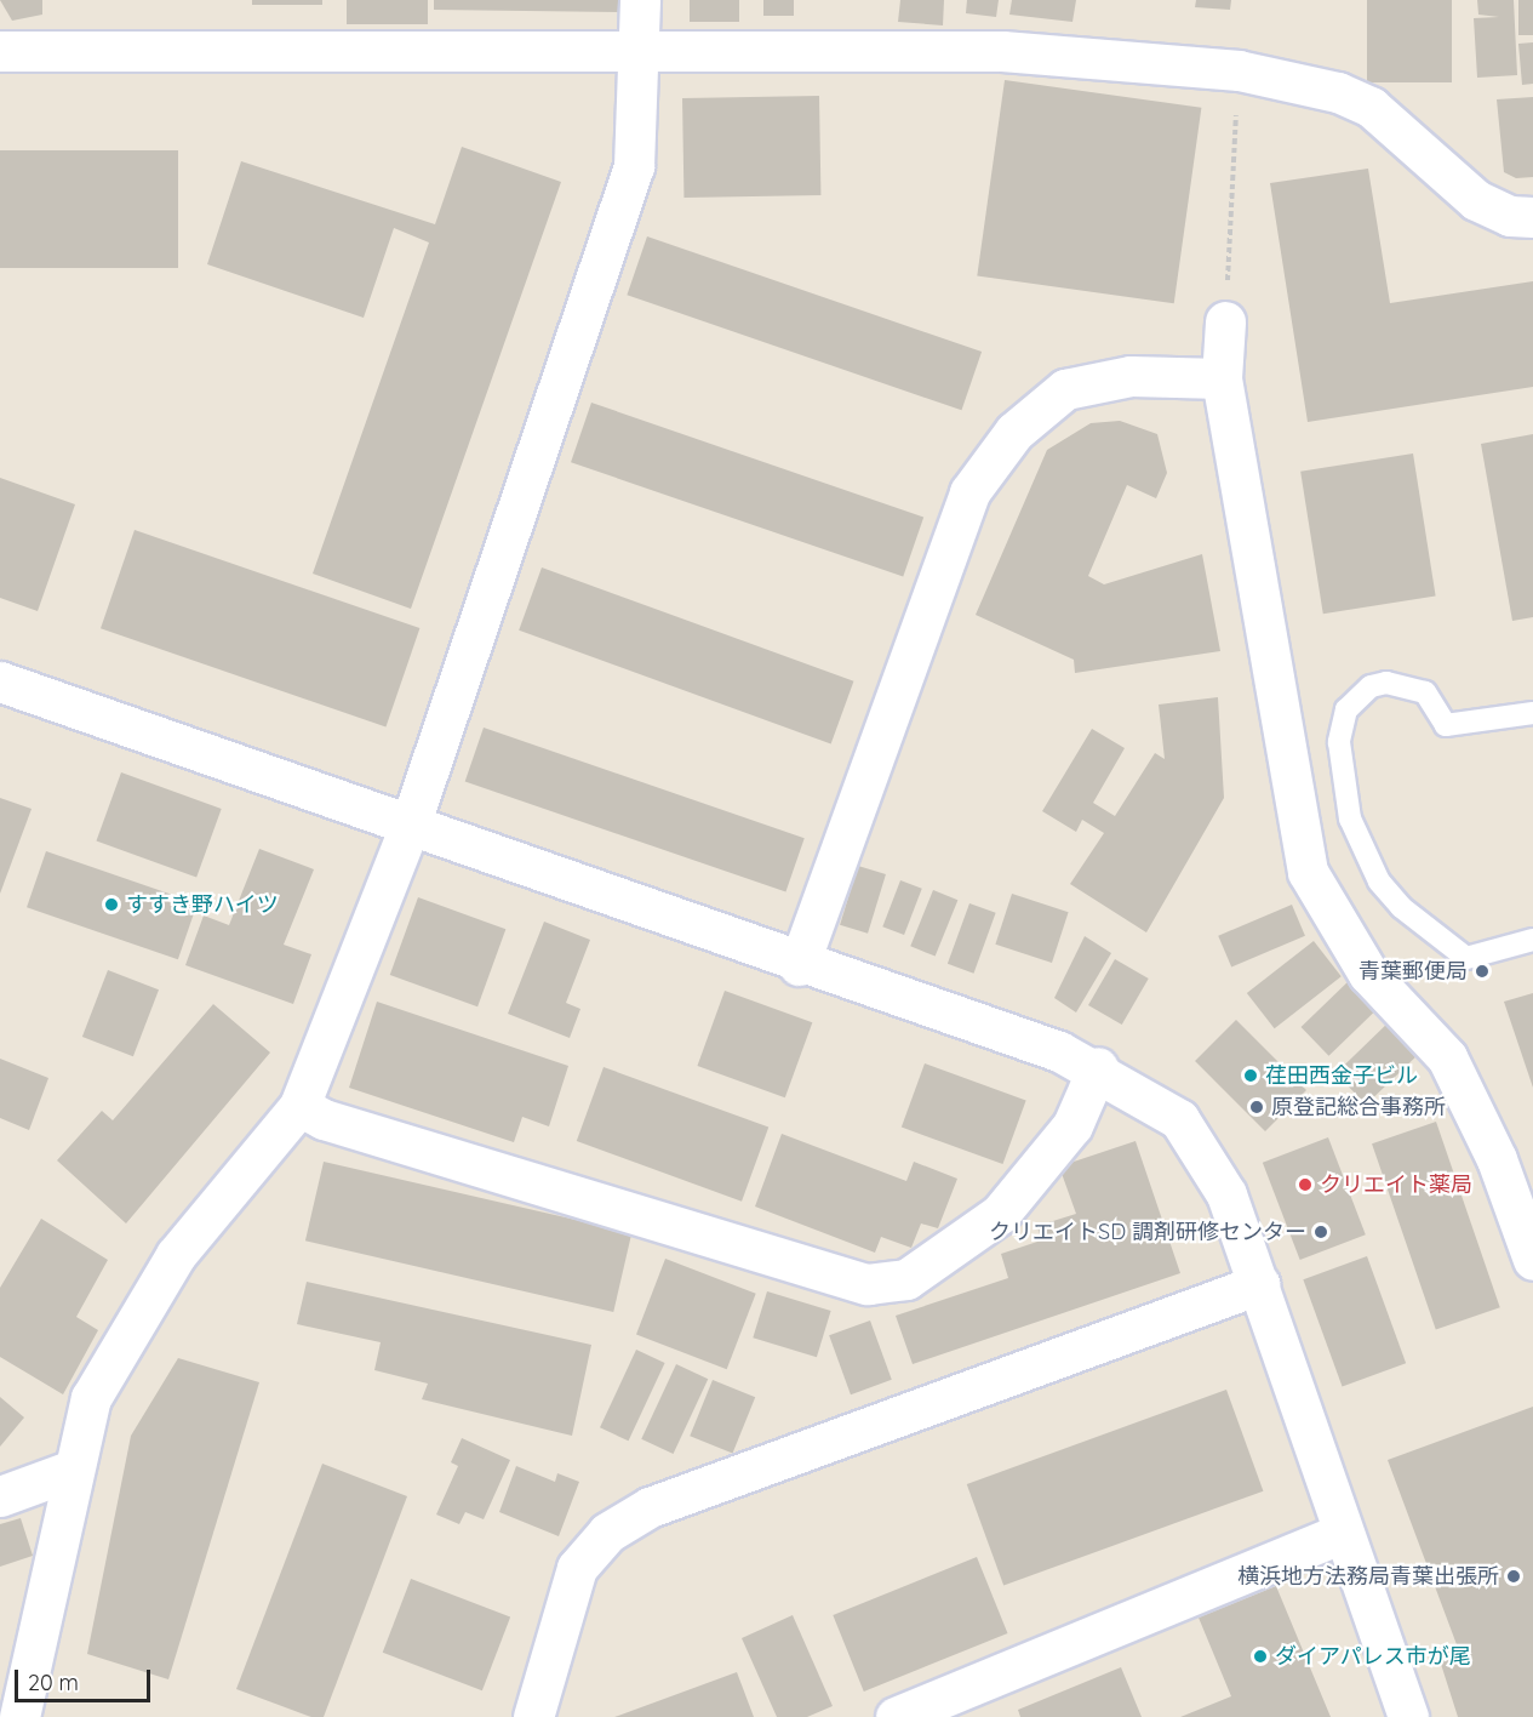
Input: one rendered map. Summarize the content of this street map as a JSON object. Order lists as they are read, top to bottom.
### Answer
{
  "places": [
    "すすき野ハイツ",
    "青葉郵便局",
    "荏田西金子ビル",
    "原登記総合事務所",
    "クリエイト薬局",
    "クリエイトSD 調剤研修センター",
    "横浜地方法務局青葉出張所",
    "ダイアパレス市が尾"
  ],
  "scale_bar": "20 m"
}
